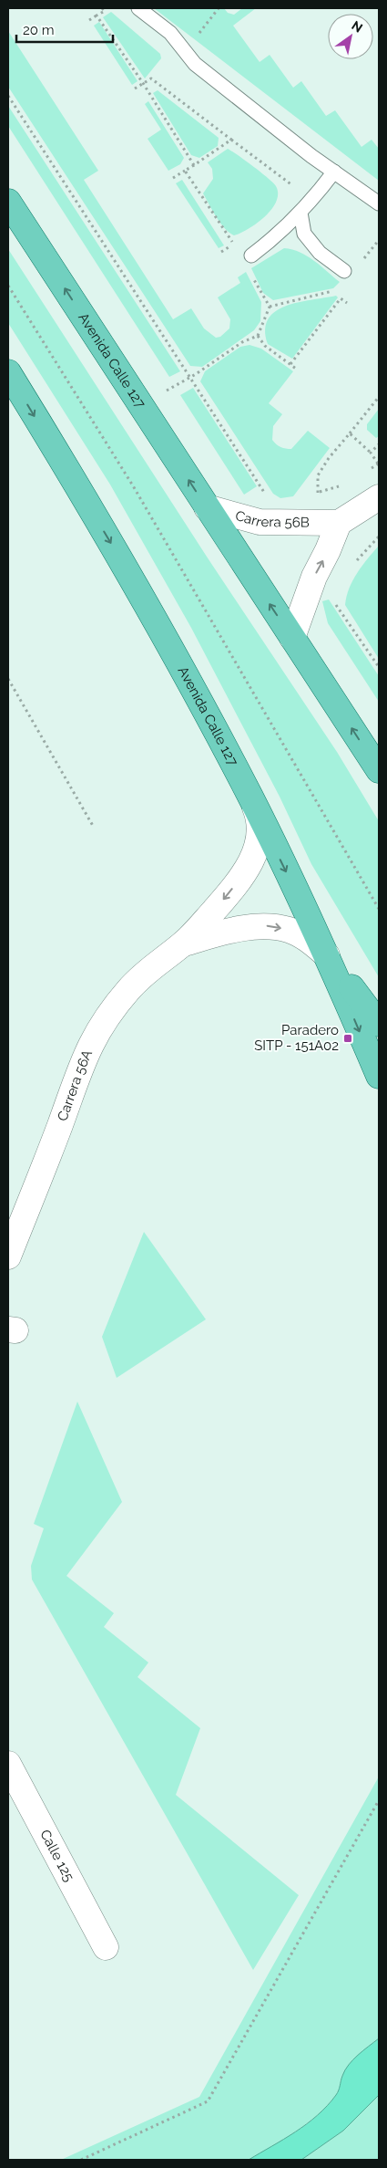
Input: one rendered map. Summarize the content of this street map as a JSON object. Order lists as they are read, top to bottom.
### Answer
{
  "streets": {
    "main road": ["Avenida Calle 127"],
    "street": ["Carrera 56B", "Carrera 56A", "Calle 125"]
  },
  "crossings": [
    ["Avenida Calle 127", "Carrera 56B"],
    ["Avenida Calle 127", "Carrera 56A"]
  ],
  "places": {
    "transit": ["Paradero SITP - 151A02"]
  },
  "scale_bar": "20 m",
  "north": "top right"
}
